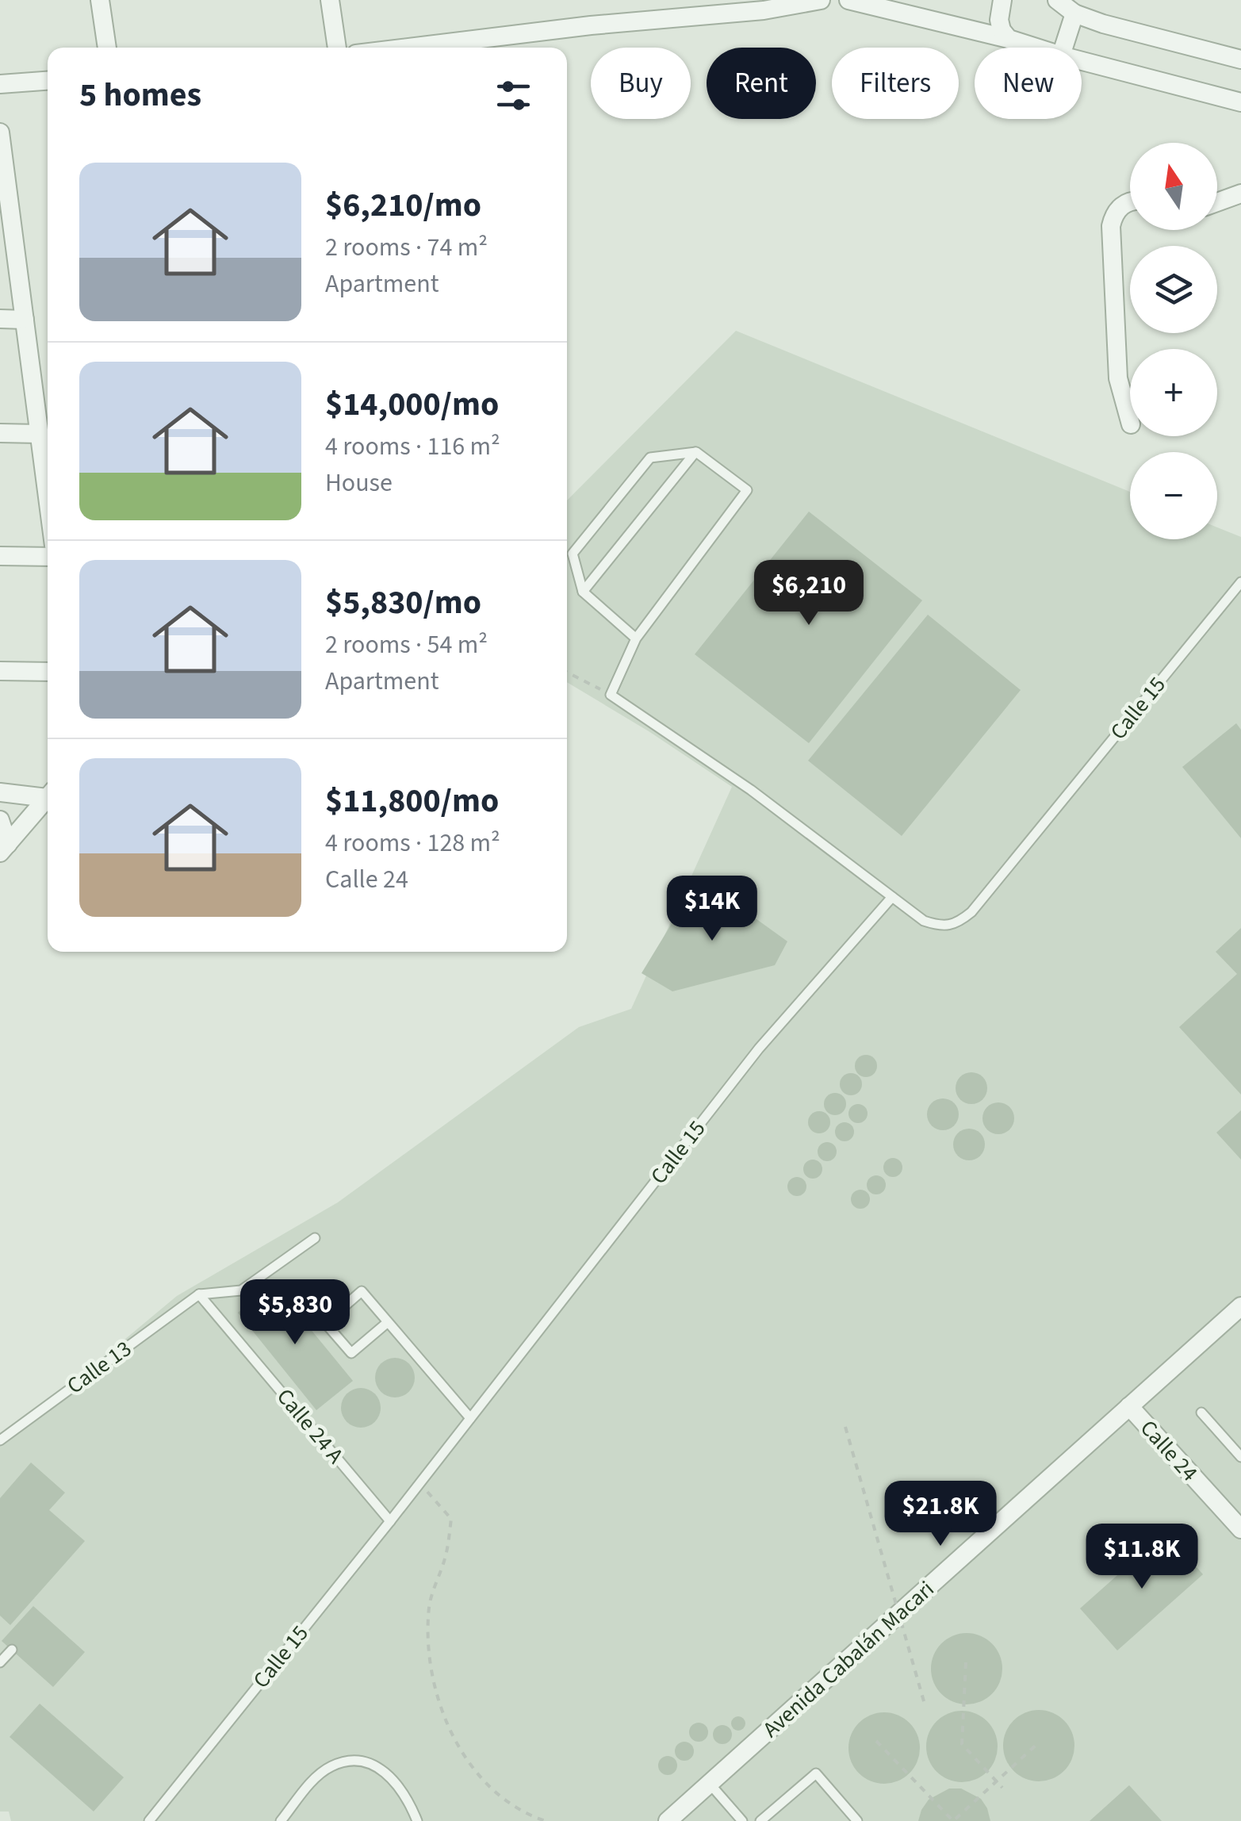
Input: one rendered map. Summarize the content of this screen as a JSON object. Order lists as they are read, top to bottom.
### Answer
{
  "streets": {
    "street": ["Calle 24", "Avenida Cabalán Macari"],
    "lane": ["Calle 15", "Calle 13", "Calle 24 A"]
  },
  "crossings": [
    ["Calle 15", "Calle 24 A"],
    ["Calle 13", "Calle 24 A"],
    ["Calle 24", "Avenida Cabalán Macari"]
  ],
  "north": "top",
  "page": {
    "chip": [
      "Buy",
      "Rent",
      "Filters",
      "New"
    ],
    "heading": "5 homes",
    "map_buttons": ["+", "−"],
    "list": [
      {
        "name": "$6,210/mo",
        "note": "2 rooms · 74 m² · Apartment"
      },
      {
        "name": "$14,000/mo",
        "note": "4 rooms · 116 m² · House"
      },
      {
        "name": "$5,830/mo",
        "note": "2 rooms · 54 m² · Apartment"
      },
      {
        "name": "$11,800/mo",
        "note": "4 rooms · 128 m² · Calle 24"
      }
    ],
    "price": [
      "$6,210",
      "$14K",
      "$5,830",
      "$21.8K",
      "$11.8K"
    ]
  }
}
